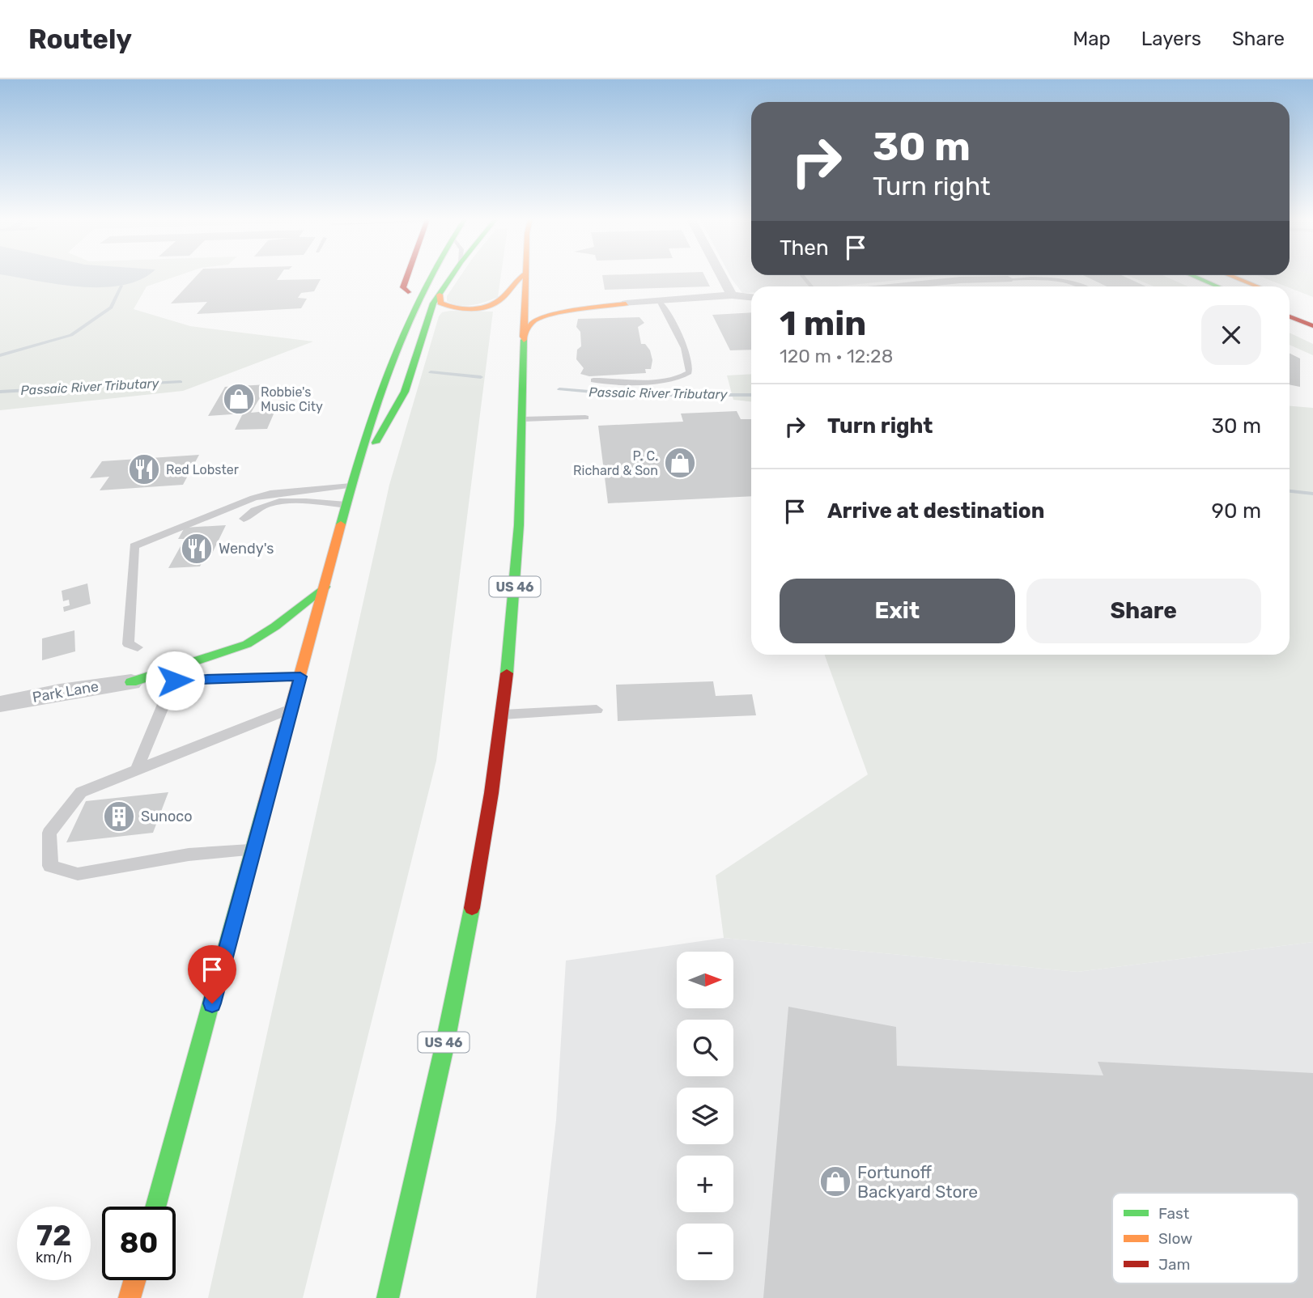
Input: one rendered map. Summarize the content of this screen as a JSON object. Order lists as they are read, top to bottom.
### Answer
{
  "streets": {
    "highway": ["US 46"],
    "street": ["Park Lane"]
  },
  "water": ["Passaic River Tributary"],
  "places": {
    "shop": ["Robbie's Music City", "P. C. Richard & Son", "Fortunoff Backyard Store"],
    "restaurant": ["Red Lobster", "Wendy's"],
    "building": ["Sunoco"]
  },
  "legend": ["Fast", "Slow", "Jam"],
  "north": "right",
  "page": {
    "header": "Routely",
    "nav": ["Map", "Layers", "Share"],
    "turn": ["30 m", "Turn right"],
    "then": "Then",
    "heading": ["1 min", "120 m · 12:28"],
    "list": [
      {
        "name": "Turn right",
        "value": "30 m"
      },
      {
        "name": "Arrive at destination",
        "value": "90 m"
      }
    ],
    "buttons": ["Exit", "Share"],
    "map_buttons": ["+", "−"],
    "speed": "72 km/h",
    "limit": "80"
  }
}
